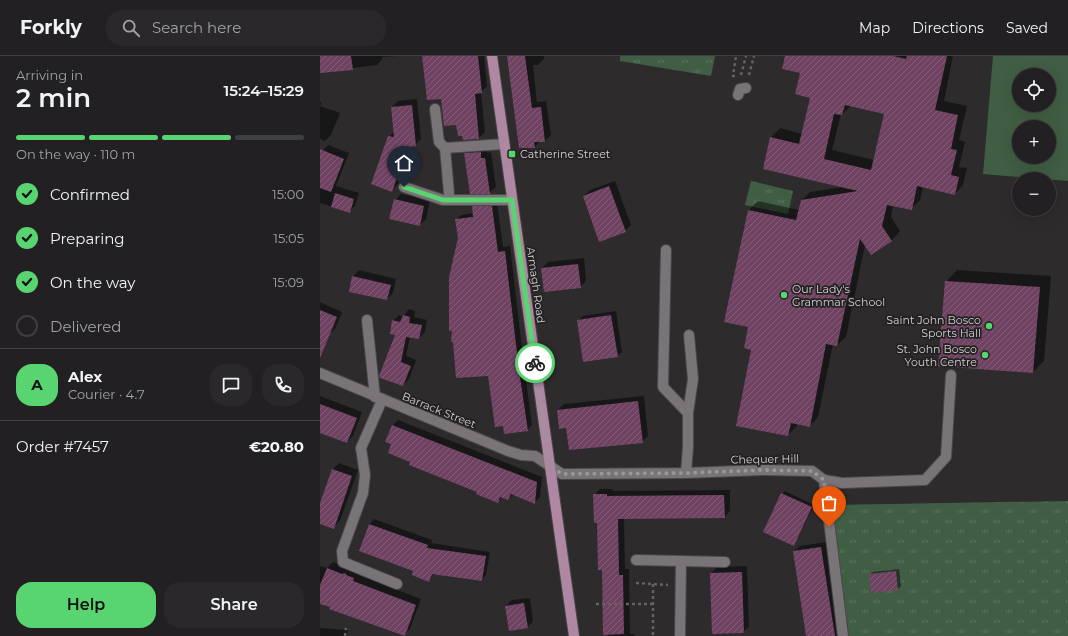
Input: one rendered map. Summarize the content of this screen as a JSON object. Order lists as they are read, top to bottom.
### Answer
{
  "streets": {
    "main road": ["Armagh Road"],
    "street": ["Barrack Street", "Chequer Hill"]
  },
  "crossings": [
    ["Armagh Road", "Barrack Street"],
    ["Armagh Road", "Chequer Hill"],
    ["Barrack Street", "Chequer Hill"]
  ],
  "places": {
    "transit": ["Catherine Street"],
    "other": ["Our Lady's Grammar School", "Saint John Bosco Sports Hall", "St. John Bosco Youth Centre"]
  },
  "page": {
    "header": "Forkly",
    "search": "Search here",
    "nav": ["Map", "Directions", "Saved"],
    "heading": ["2 min", "Arriving in", "15:24–15:29"],
    "panel": [
      "Alex",
      "Courier · 4.7",
      "Order #7457",
      "€20.80"
    ],
    "map_buttons": ["+", "−"],
    "bar": "On the way · 110 m",
    "list": [
      ["Confirmed", "15:00"],
      ["Preparing", "15:05"],
      ["On the way", "15:09"],
      "Delivered"
    ],
    "round": "A",
    "buttons": ["Help", "Share"]
  }
}
